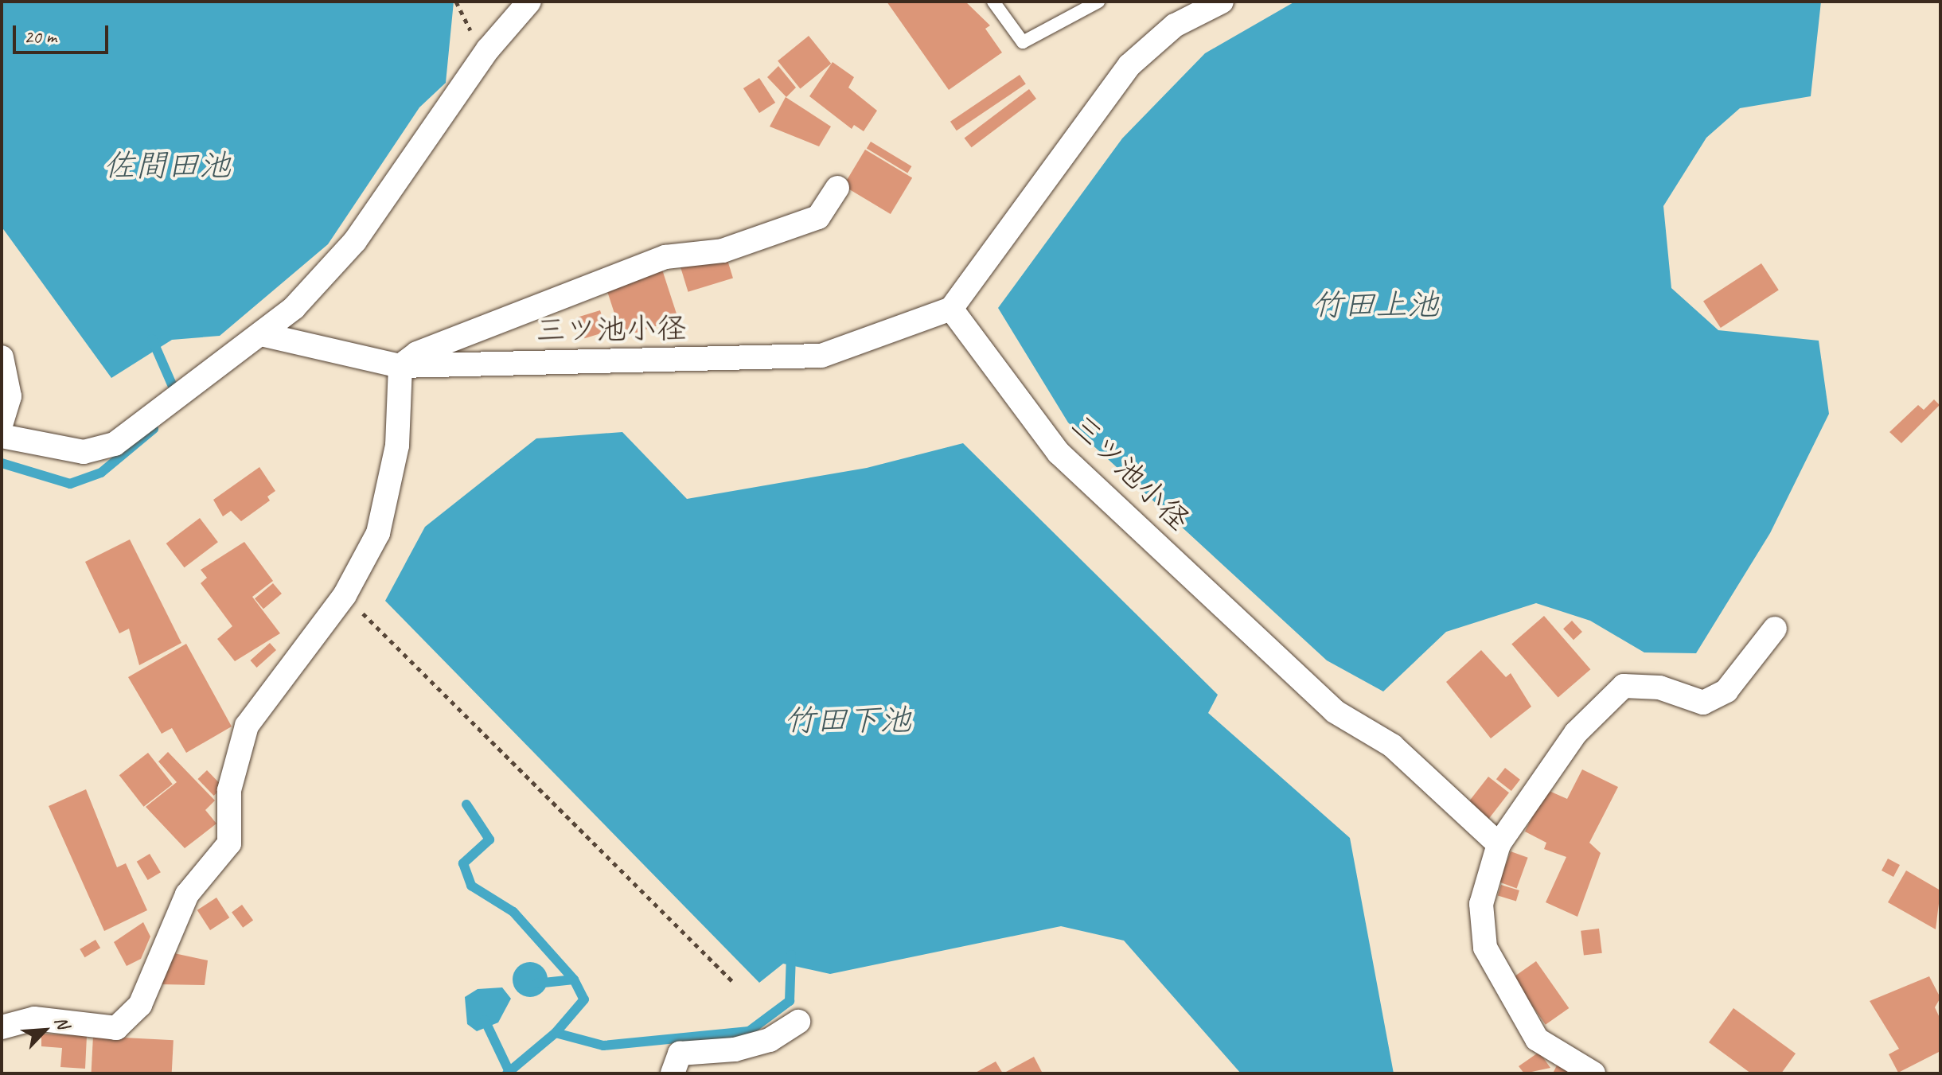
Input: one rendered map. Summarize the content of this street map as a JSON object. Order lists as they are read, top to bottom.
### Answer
{
  "streets": {
    "street": ["三ツ池小径"]
  },
  "water": ["佐間田池", "竹田上池", "竹田下池"],
  "scale_bar": "20 m",
  "north": "top right"
}
